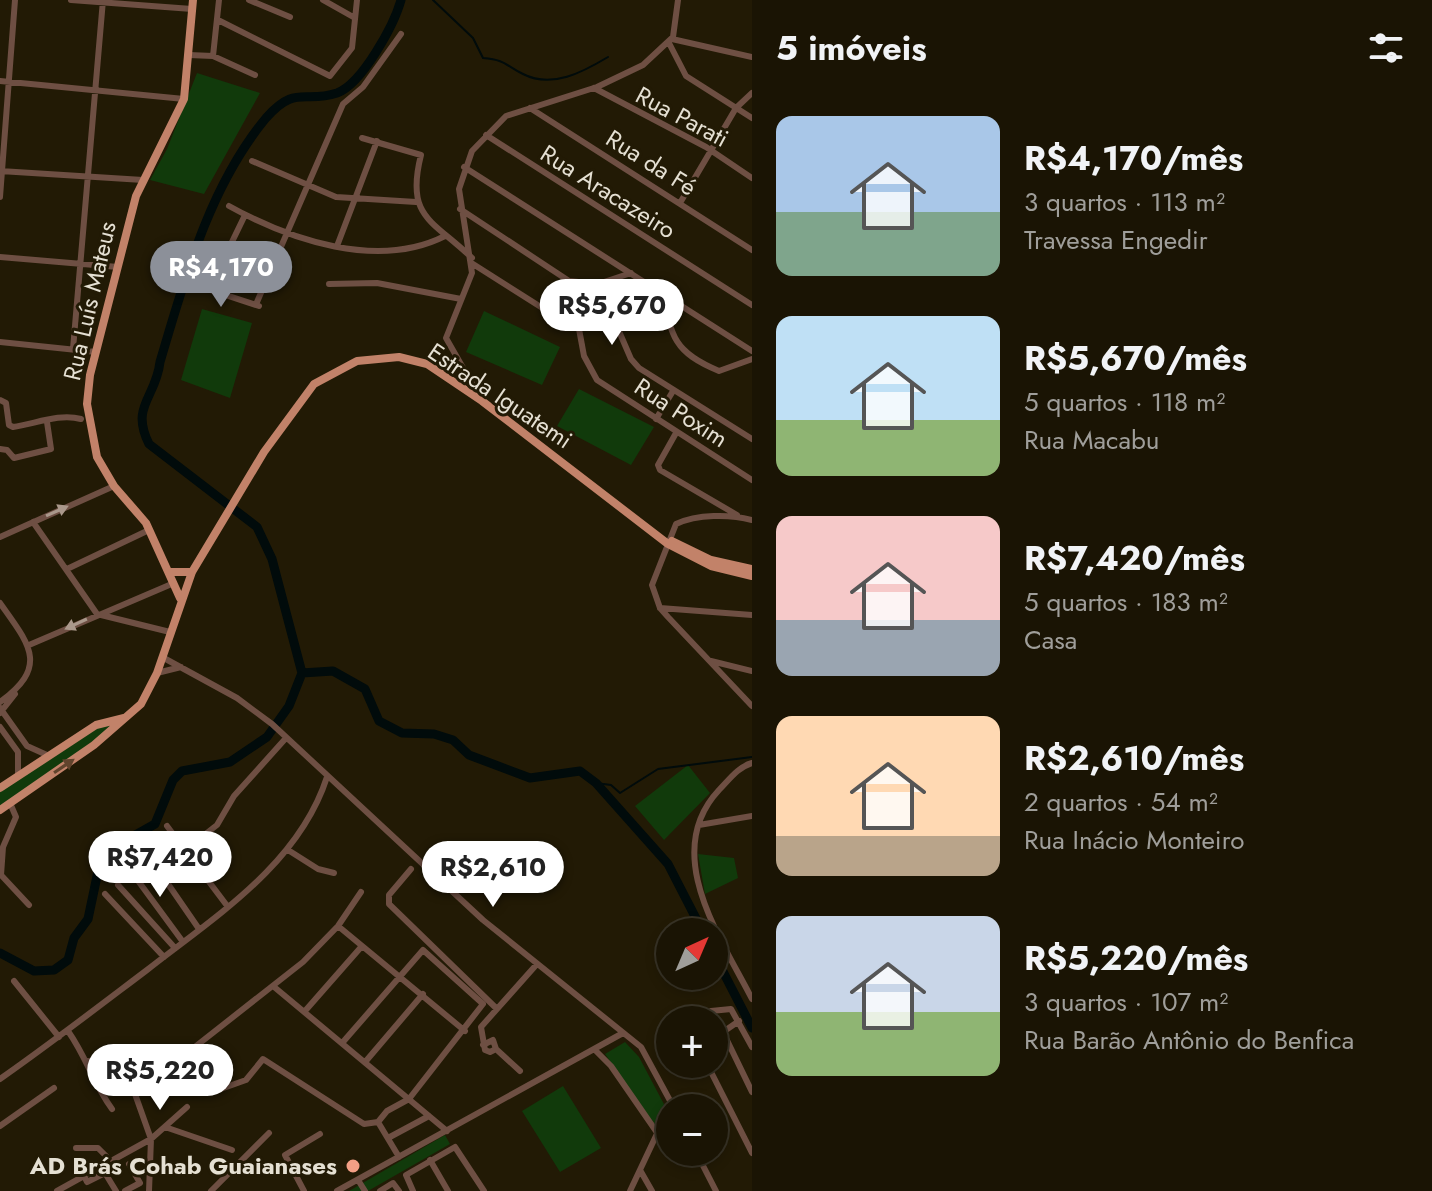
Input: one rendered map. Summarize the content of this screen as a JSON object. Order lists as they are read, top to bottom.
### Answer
{
  "streets": {
    "main road": ["Rua Luís Mateus", "Estrada Iguatemi"],
    "street": [
      "Rua Parati",
      "Rua da Fé",
      "Rua Aracazeiro",
      "Rua Poxim"
    ]
  },
  "crossings": [
    ["Rua Luís Mateus", "Estrada Iguatemi"]
  ],
  "places": ["AD Brás Cohab Guaianases"],
  "north": "top right",
  "page": {
    "heading": "5 imóveis",
    "list": [
      {
        "name": "R$4,170/mês",
        "note": "3 quartos · 113 m² · Travessa Engedir"
      },
      {
        "name": "R$5,670/mês",
        "note": "5 quartos · 118 m² · Rua Macabu"
      },
      {
        "name": "R$7,420/mês",
        "note": "5 quartos · 183 m² · Casa"
      },
      {
        "name": "R$2,610/mês",
        "note": "2 quartos · 54 m² · Rua Inácio Monteiro"
      },
      {
        "name": "R$5,220/mês",
        "note": "3 quartos · 107 m² · Rua Barão Antônio do Benfica"
      }
    ],
    "price": [
      "R$4,170",
      "R$5,670",
      "R$7,420",
      "R$2,610",
      "R$5,220"
    ],
    "map_buttons": ["+", "−"]
  }
}
